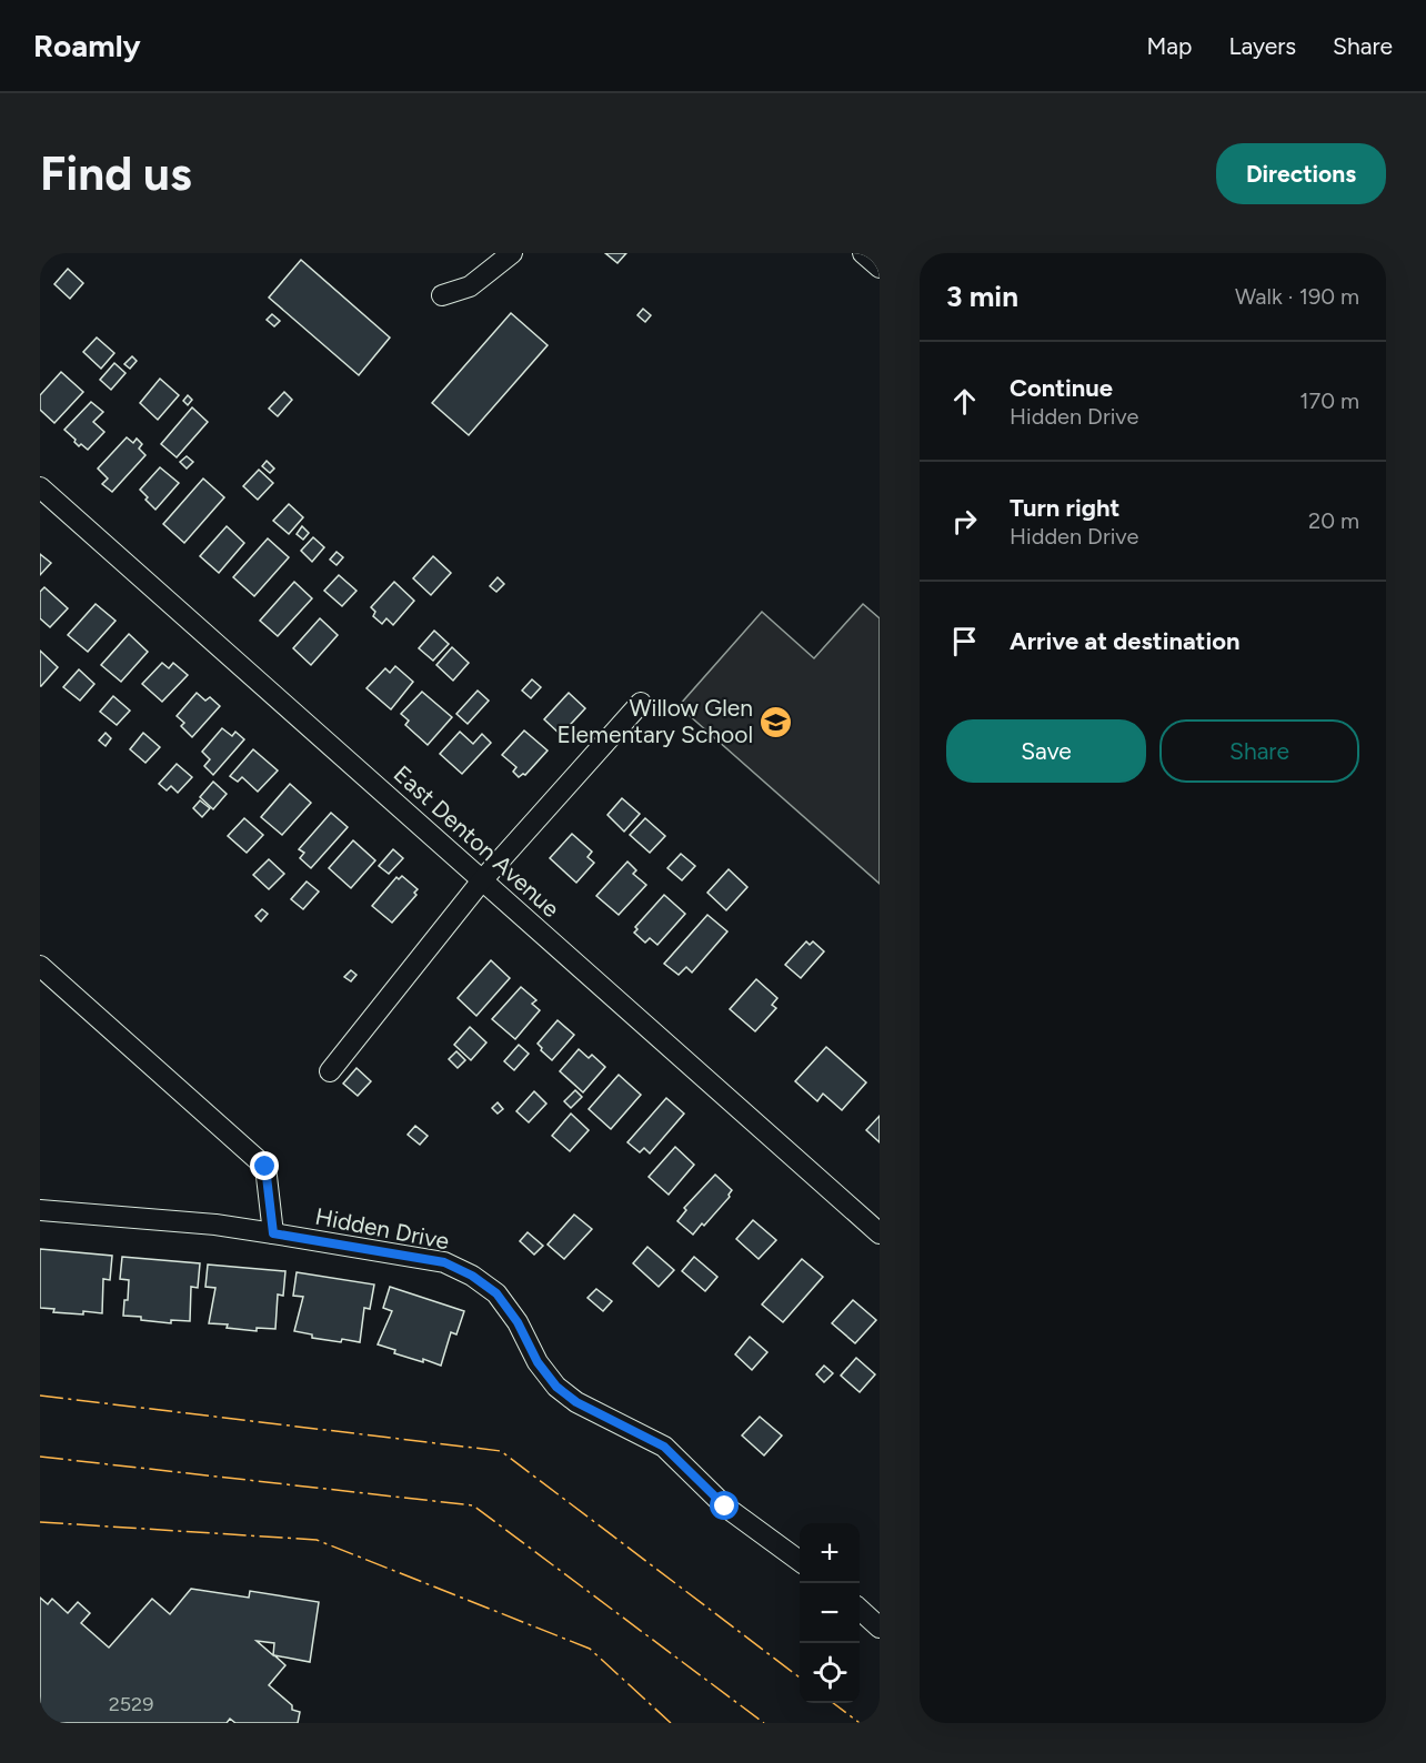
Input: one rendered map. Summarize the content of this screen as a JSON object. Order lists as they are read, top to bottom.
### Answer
{
  "streets": {
    "street": ["East Denton Avenue", "Hidden Drive"]
  },
  "places": {
    "school or university": ["Willow Glen Elementary School"]
  },
  "house_numbers": ["2529"],
  "page": {
    "header": "Roamly",
    "nav": ["Map", "Layers", "Share"],
    "buttons": [
      "Directions",
      ["Save", "Share"]
    ],
    "title": "Find us",
    "heading": ["3 min", "Walk · 190 m"],
    "list": [
      ["Continue", "Hidden Drive", "170 m"],
      ["Turn right", "Hidden Drive", "20 m"],
      "Arrive at destination"
    ],
    "map_buttons": ["+", "−"]
  }
}
